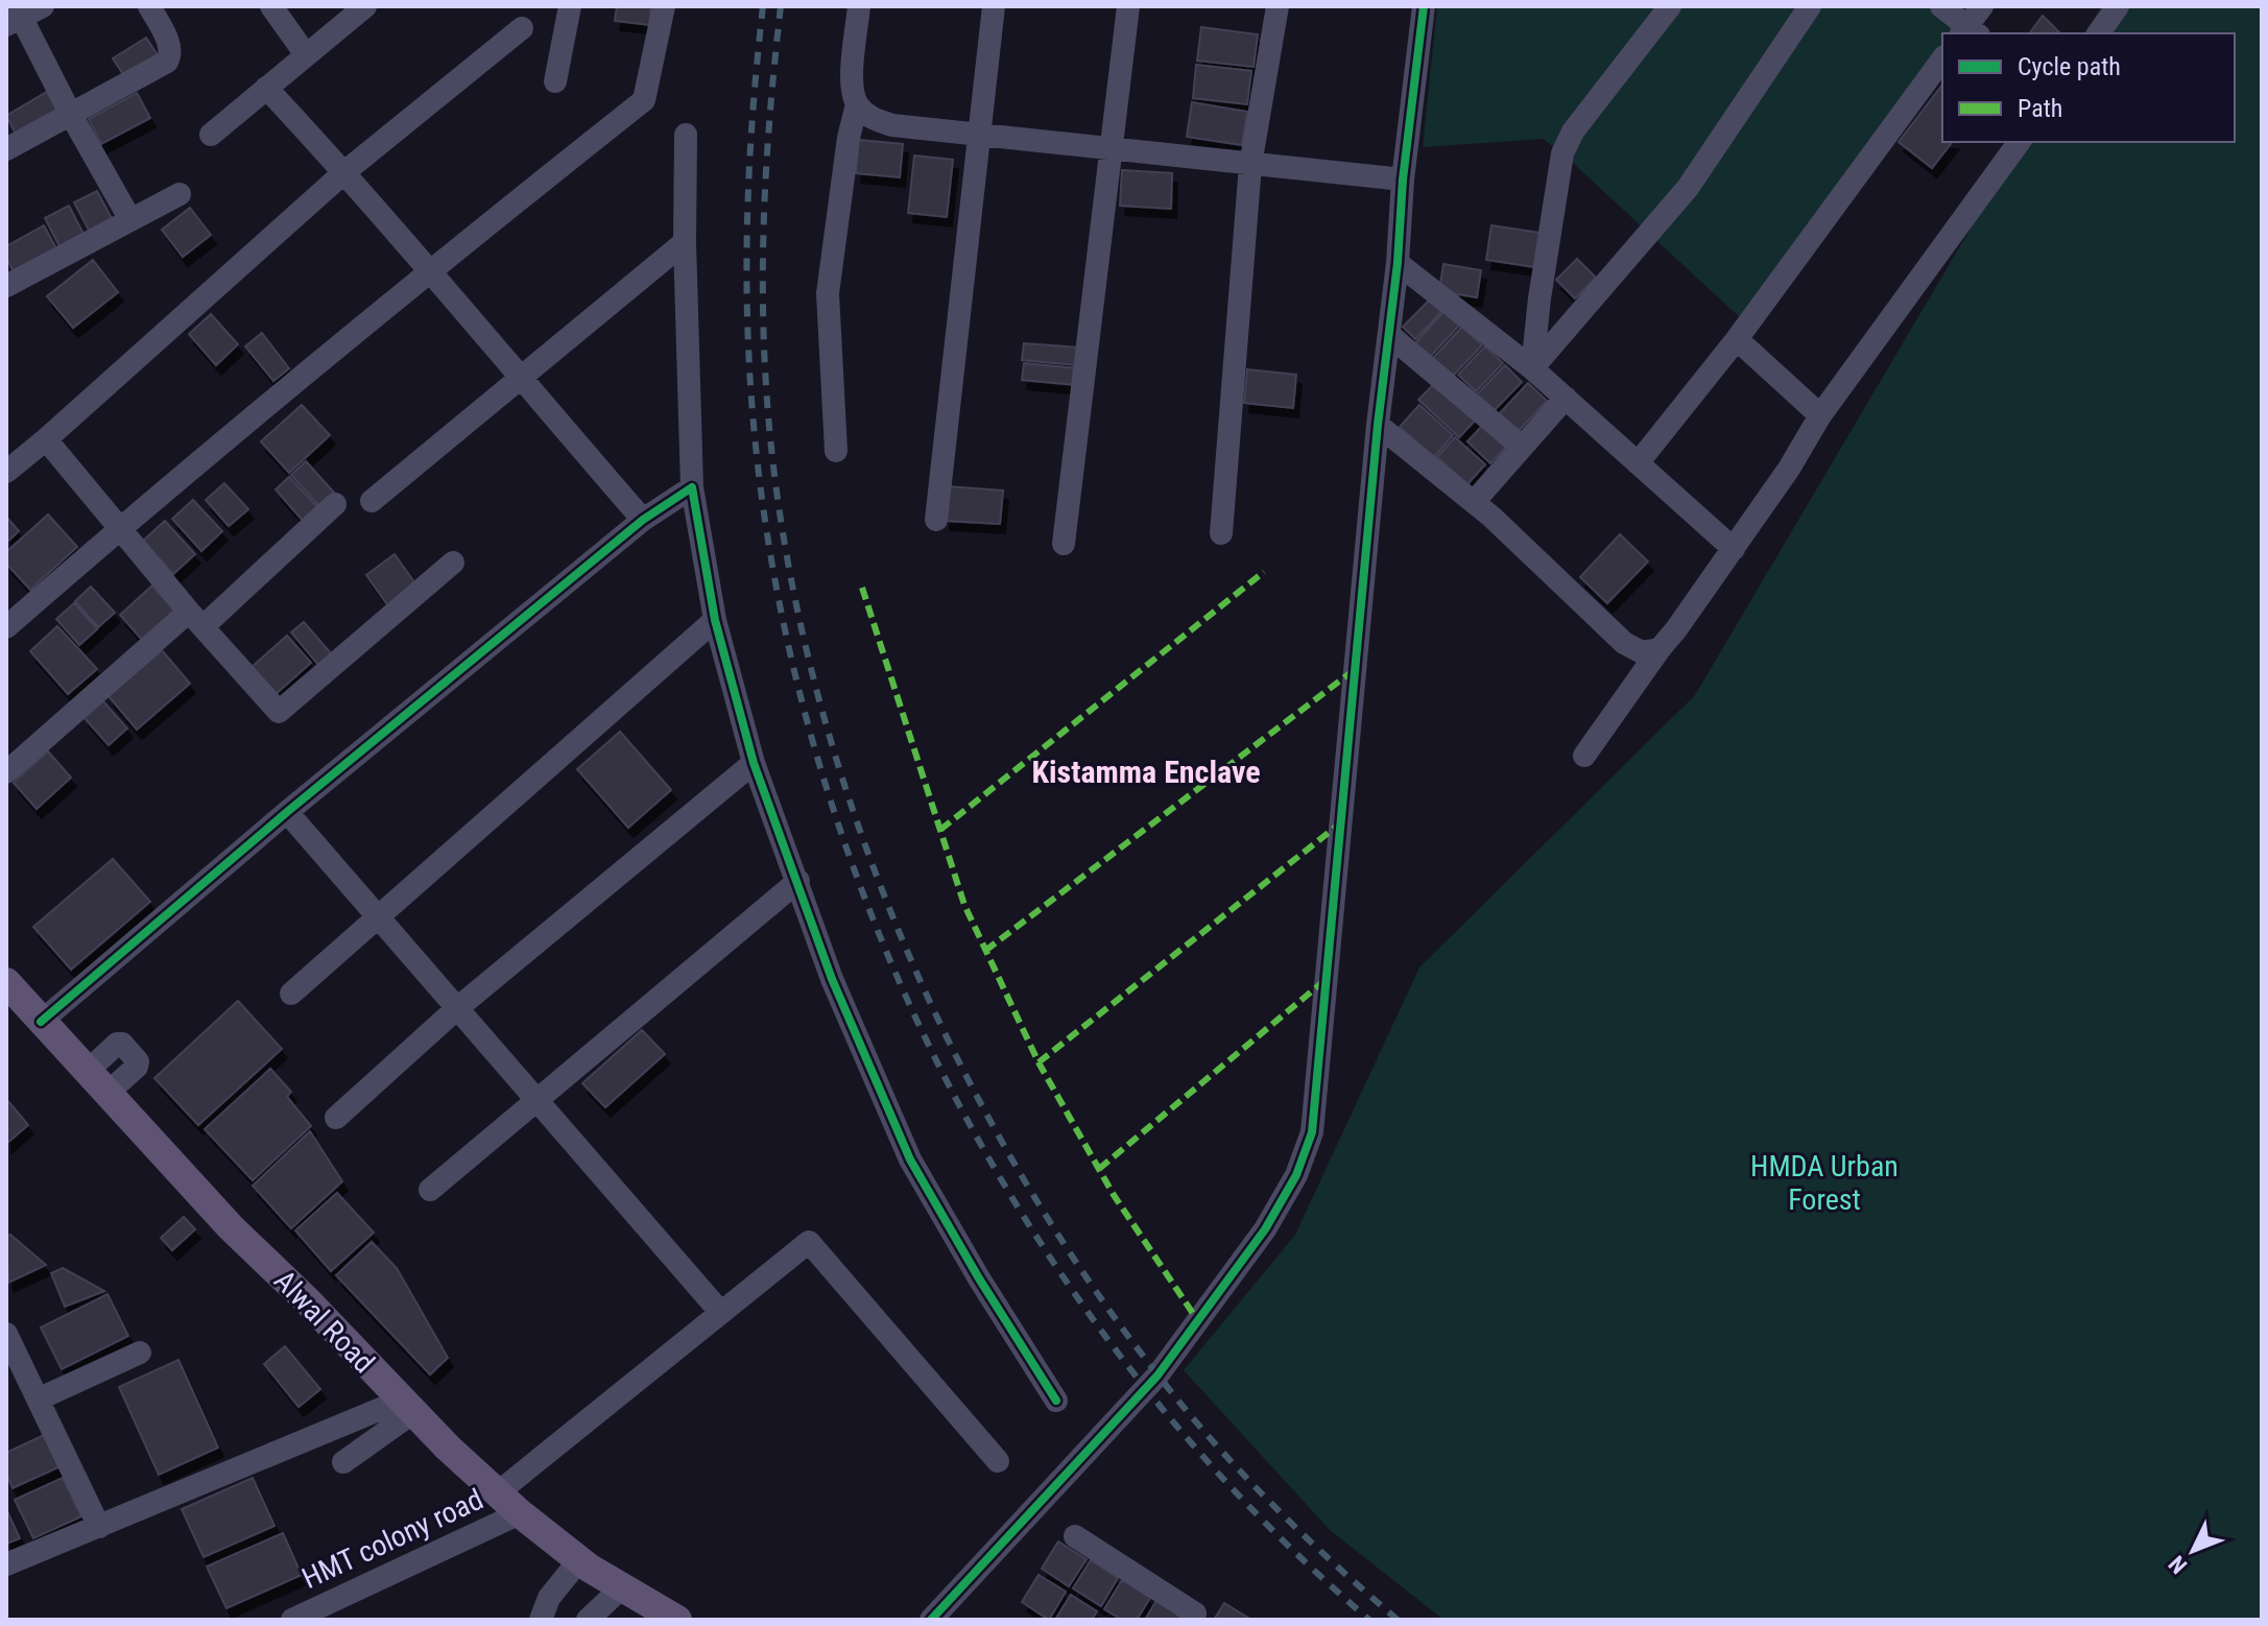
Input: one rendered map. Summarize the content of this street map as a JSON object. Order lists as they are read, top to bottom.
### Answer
{
  "streets": {
    "main road": ["Alwal Road"],
    "street": ["HMT colony road"]
  },
  "crossings": [
    ["Alwal Road", "HMT colony road"]
  ],
  "districts": ["Kistamma Enclave"],
  "parks": ["HMDA Urban Forest"],
  "legend": ["Cycle path", "Path"],
  "north": "bottom left"
}
